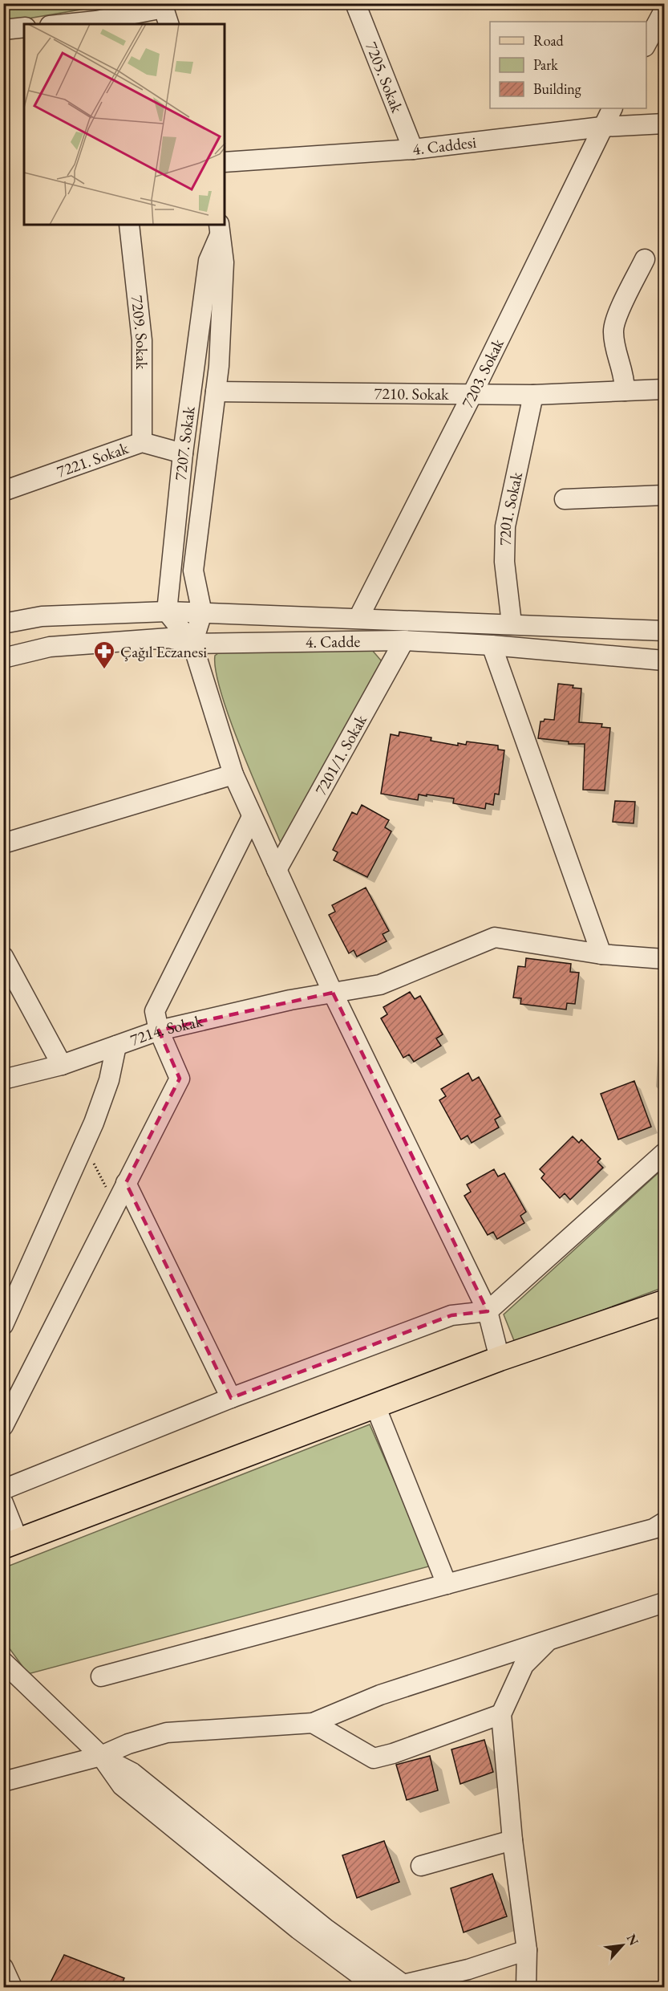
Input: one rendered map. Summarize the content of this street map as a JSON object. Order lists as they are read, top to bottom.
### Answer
{
  "streets": {
    "street": [
      "7205. Sokak",
      "4. Caddesi",
      "7209. Sokak",
      "7203. Sokak",
      "7210. Sokak",
      "7207. Sokak",
      "7221. Sokak",
      "7201. Sokak",
      "4. Cadde",
      "7201/1. Sokak",
      "7214. Sokak"
    ]
  },
  "crossings": [
    ["7205. Sokak", "4. Caddesi"],
    ["4. Caddesi", "7203. Sokak"],
    ["7209. Sokak", "7221. Sokak"],
    ["7203. Sokak", "7210. Sokak"],
    ["7203. Sokak", "4. Cadde"],
    ["7210. Sokak", "7207. Sokak"],
    ["7210. Sokak", "7201. Sokak"],
    ["7207. Sokak", "7221. Sokak"],
    ["7207. Sokak", "4. Cadde"],
    ["7201. Sokak", "4. Cadde"],
    ["4. Cadde", "7201/1. Sokak"]
  ],
  "places": {
    "pharmacy": ["Çağıl Eczanesi"]
  },
  "legend": ["Road", "Park", "Building"],
  "north": "top right"
}
